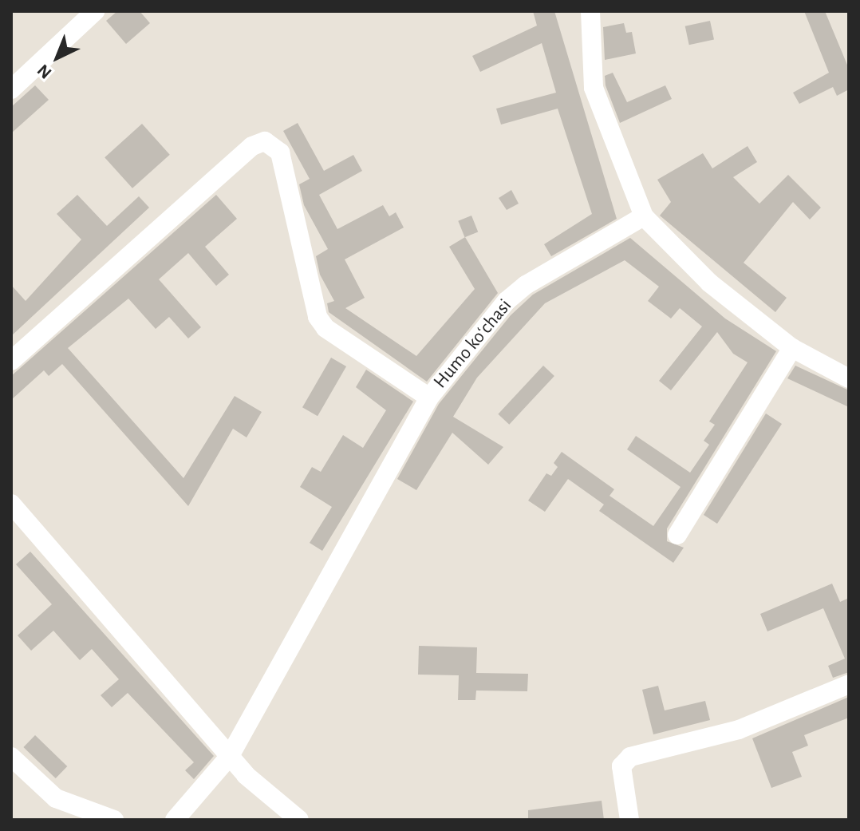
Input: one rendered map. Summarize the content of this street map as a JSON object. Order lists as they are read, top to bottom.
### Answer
{
  "streets": {
    "street": ["Humo koʻchasi"]
  },
  "north": "bottom left"
}
